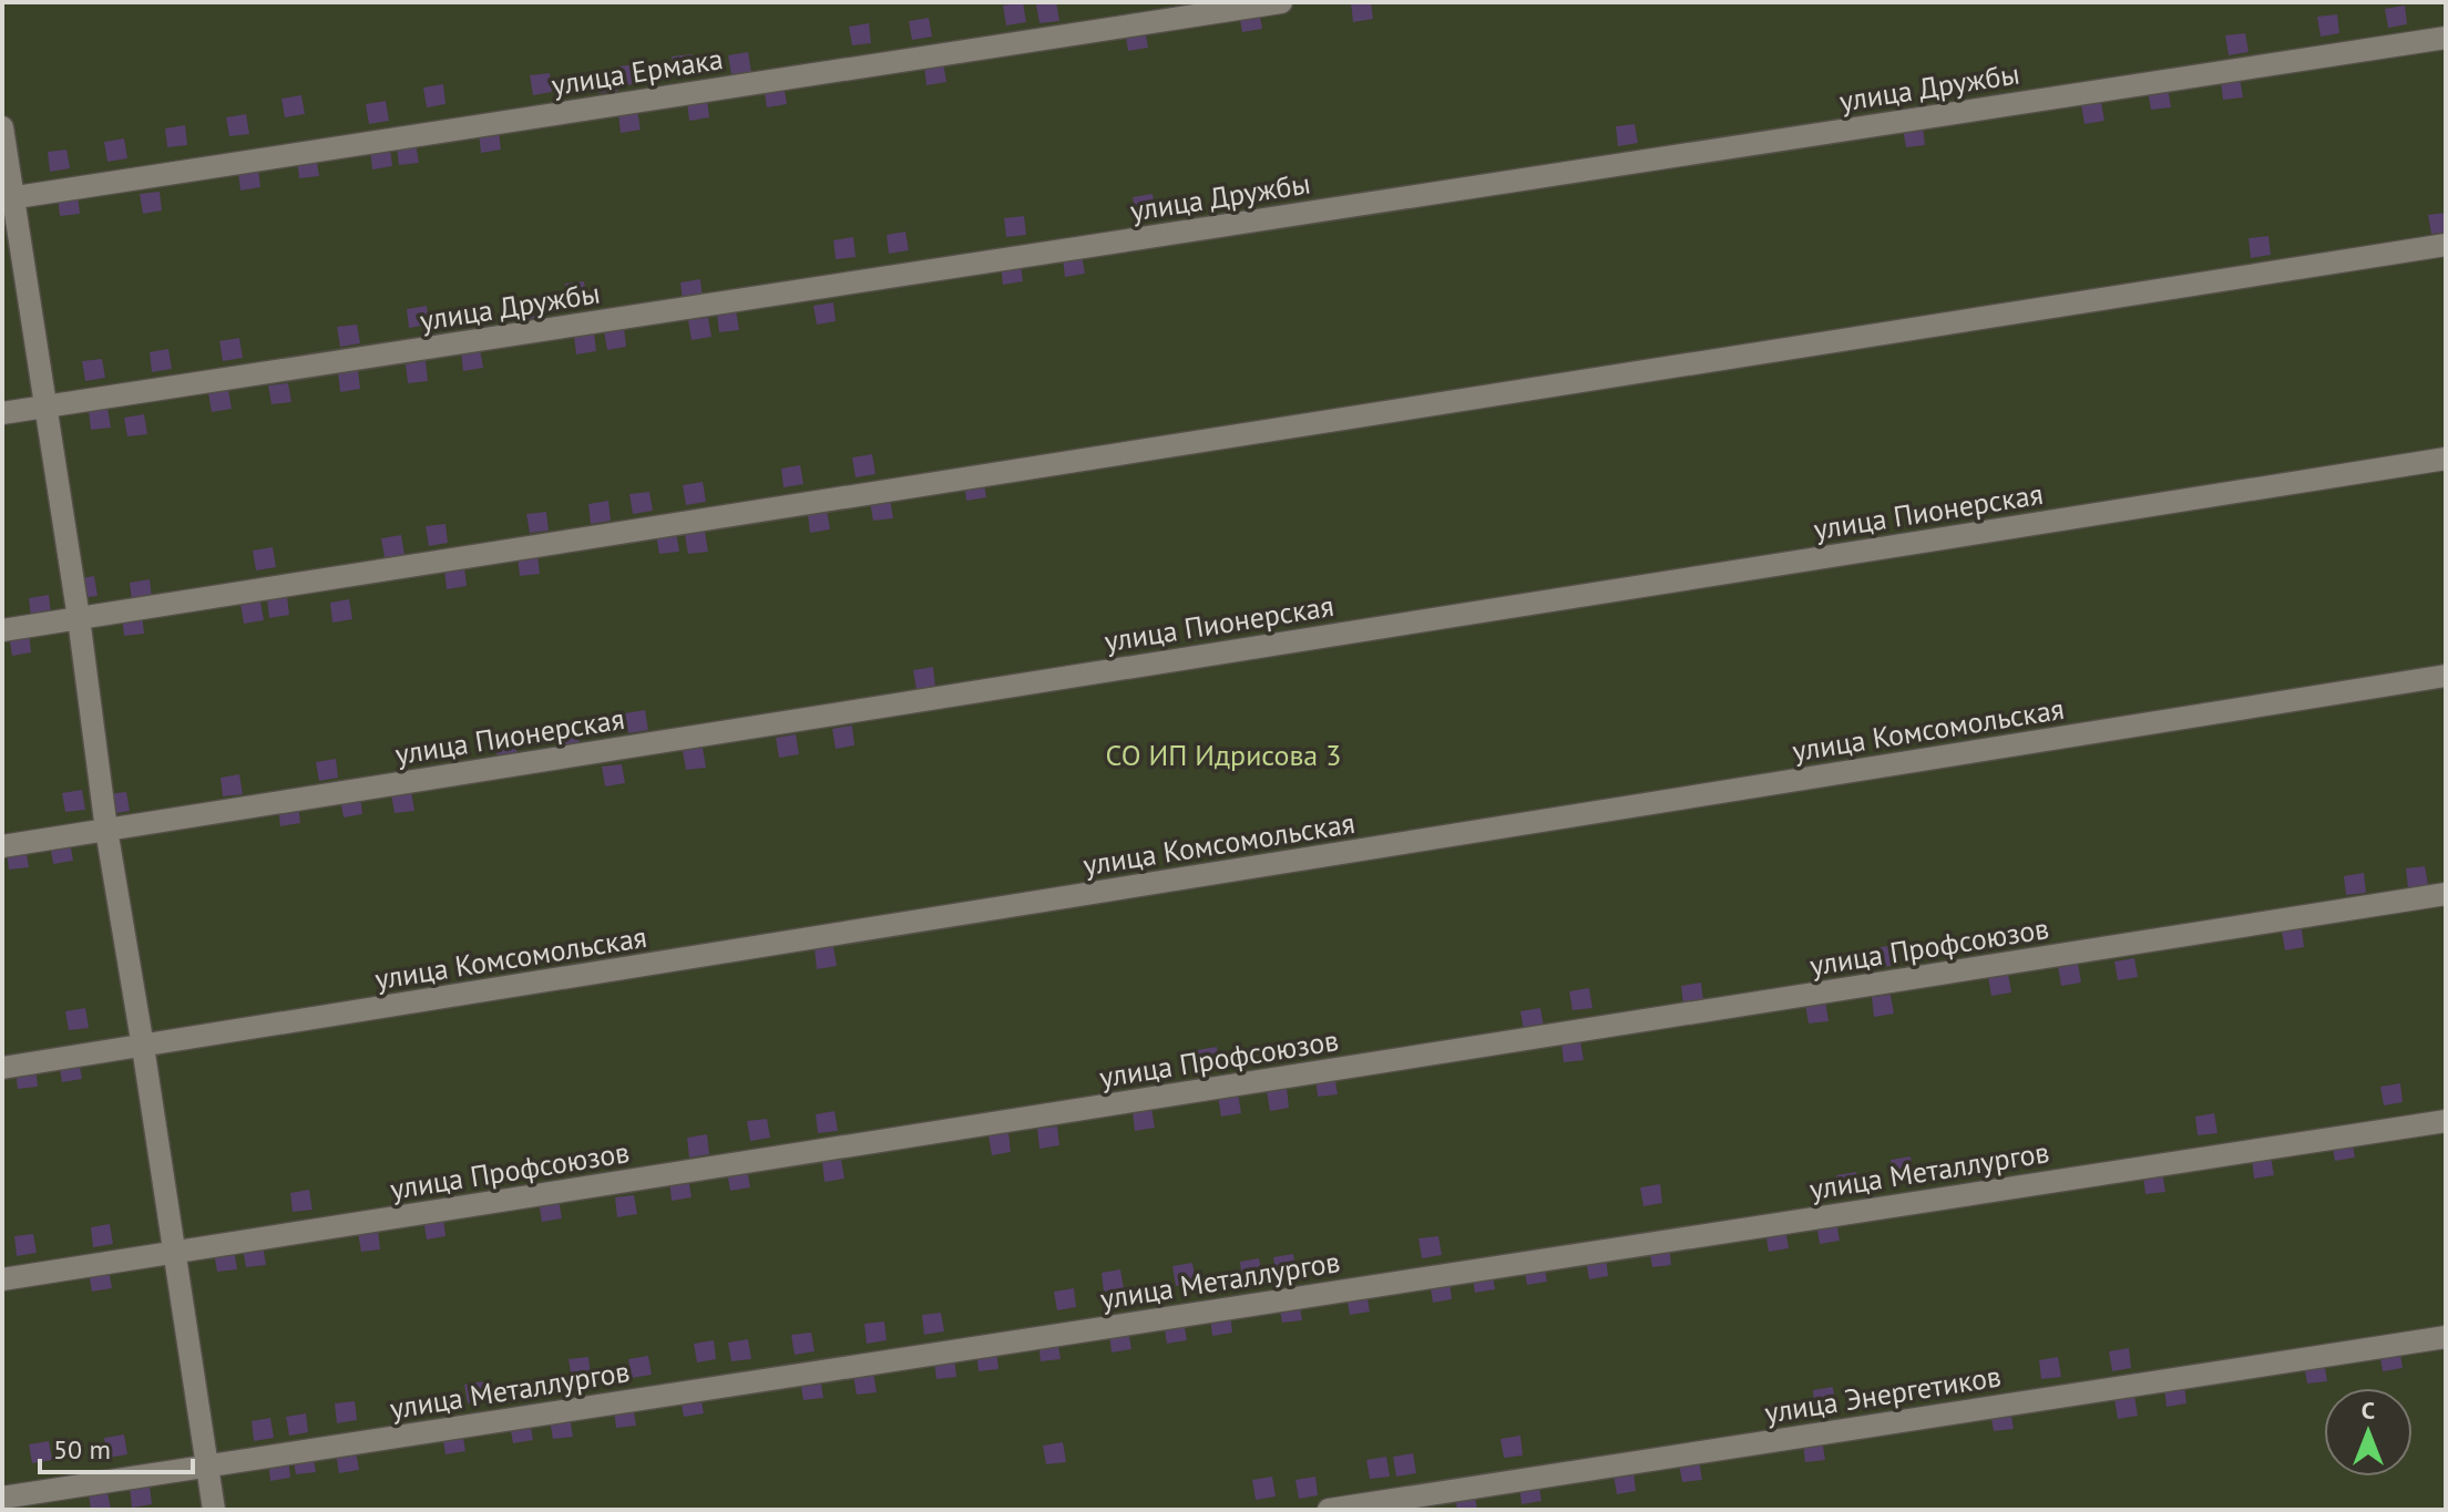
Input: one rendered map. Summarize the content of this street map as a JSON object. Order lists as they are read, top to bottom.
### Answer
{
  "streets": {
    "street": [
      "улица Ермака",
      "улица Дружбы",
      "улица Пионерская",
      "улица Комсомольская",
      "улица Профсоюзов",
      "улица Металлургов",
      "улица Энергетиков"
    ]
  },
  "parks": ["СО ИП Идрисова 3"],
  "scale_bar": "50 m",
  "north": "top"
}
